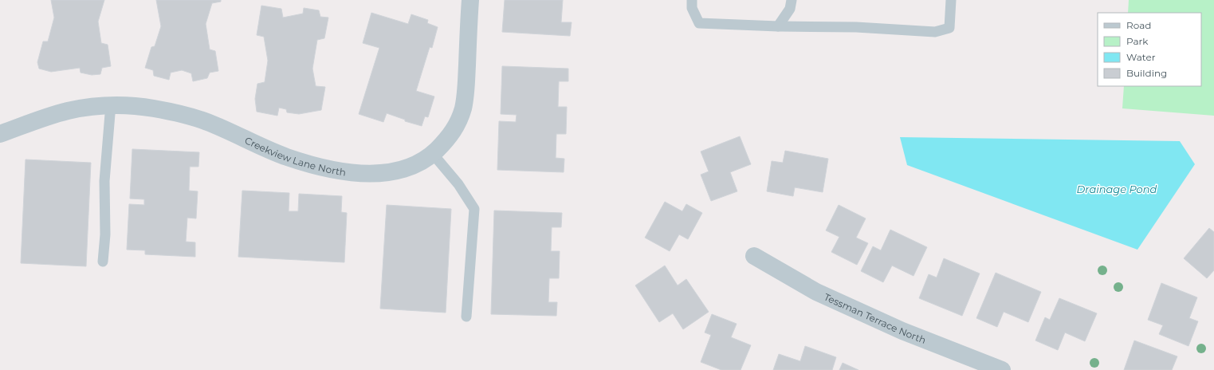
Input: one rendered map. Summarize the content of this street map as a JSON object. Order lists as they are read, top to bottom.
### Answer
{
  "streets": {
    "street": ["Creekview Lane North", "Tessman Terrace North"]
  },
  "water": ["Drainage Pond"],
  "legend": [
    "Road",
    "Park",
    "Water",
    "Building"
  ]
}
